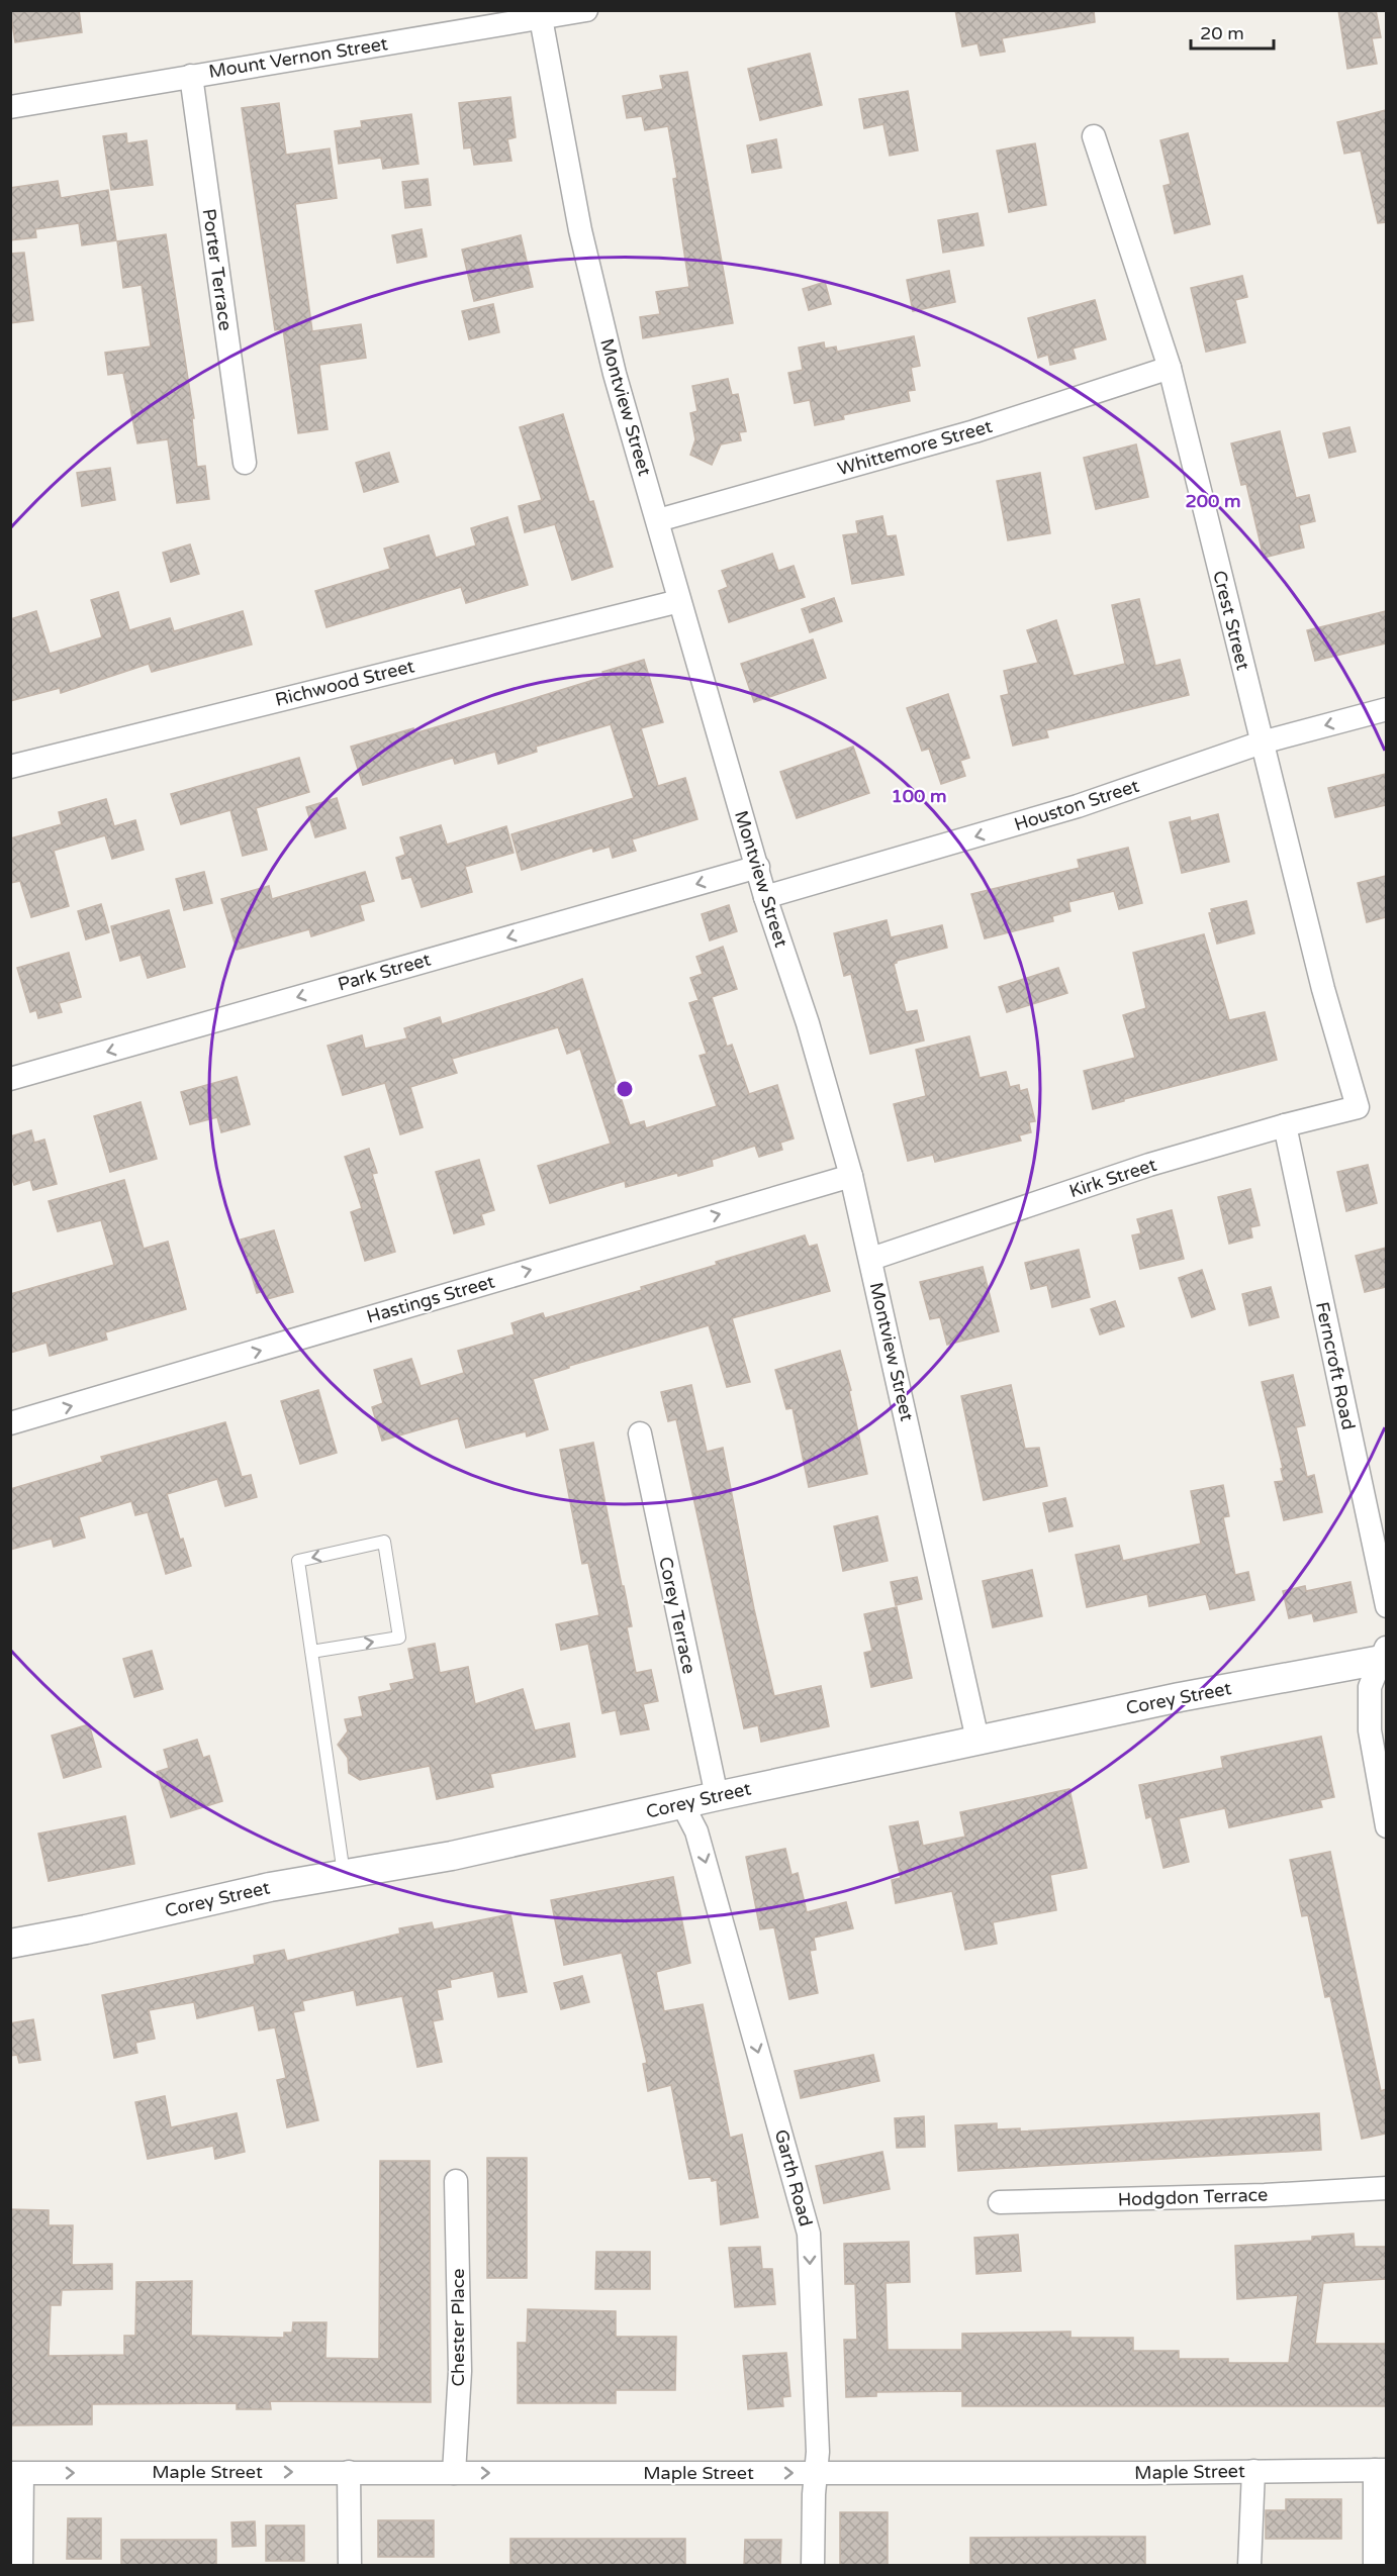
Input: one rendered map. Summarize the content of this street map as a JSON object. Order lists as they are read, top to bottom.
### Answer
{
  "streets": {
    "street": [
      "Mount Vernon Street",
      "Porter Terrace",
      "Montview Street",
      "Whittemore Street",
      "Crest Street",
      "Richwood Street",
      "Houston Street",
      "Park Street",
      "Kirk Street",
      "Hastings Street",
      "Ferncroft Road",
      "Corey Terrace",
      "Corey Street",
      "Garth Road",
      "Hodgdon Terrace",
      "Chester Place",
      "Maple Street"
    ]
  },
  "crossings": [
    ["Mount Vernon Street", "Porter Terrace"],
    ["Mount Vernon Street", "Montview Street"],
    ["Montview Street", "Whittemore Street"],
    ["Montview Street", "Richwood Street"],
    ["Montview Street", "Houston Street"],
    ["Montview Street", "Park Street"],
    ["Montview Street", "Kirk Street"],
    ["Montview Street", "Hastings Street"],
    ["Montview Street", "Corey Street"],
    ["Whittemore Street", "Crest Street"],
    ["Crest Street", "Houston Street"],
    ["Crest Street", "Kirk Street"],
    ["Kirk Street", "Ferncroft Road"],
    ["Corey Terrace", "Corey Street"],
    ["Corey Street", "Garth Road"],
    ["Garth Road", "Maple Street"],
    ["Chester Place", "Maple Street"]
  ],
  "one_way": [
    "Houston Street",
    "Park Street",
    "Hastings Street",
    "Garth Road",
    "Maple Street"
  ],
  "scale_bar": "20 m",
  "rings": ["200 m", "100 m"]
}
